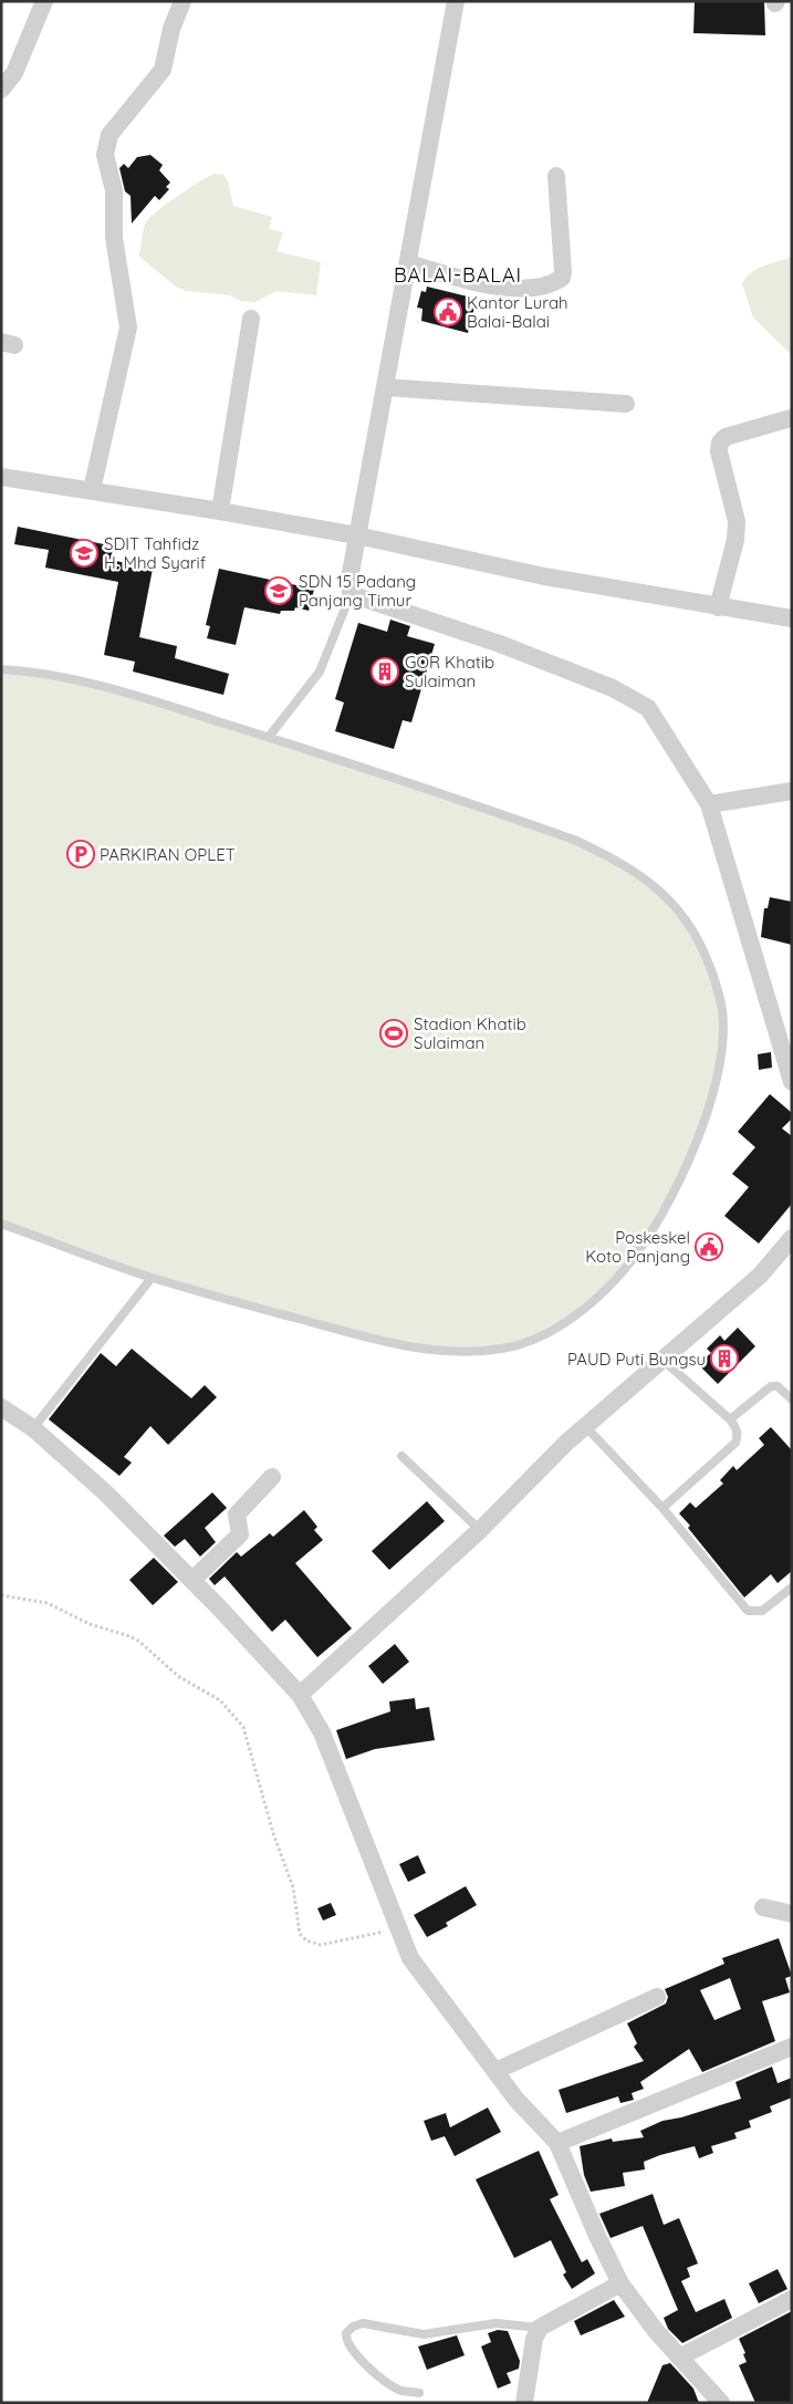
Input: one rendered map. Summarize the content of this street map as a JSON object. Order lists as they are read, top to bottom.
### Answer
{
  "districts": ["BALAI-BALAI"],
  "places": {
    "public building": ["Kantor Lurah Balai-Balai", "Poskeskel Koto Panjang"],
    "school or university": ["SDIT Tahfidz H. Mhd Syarif", "SDN 15 Padang Panjang Timur"],
    "building": ["GOR Khatib Sulaiman", "PAUD Puti Bungsu"],
    "parking": ["PARKIRAN OPLET"],
    "sports": ["Stadion Khatib Sulaiman"]
  }
}
